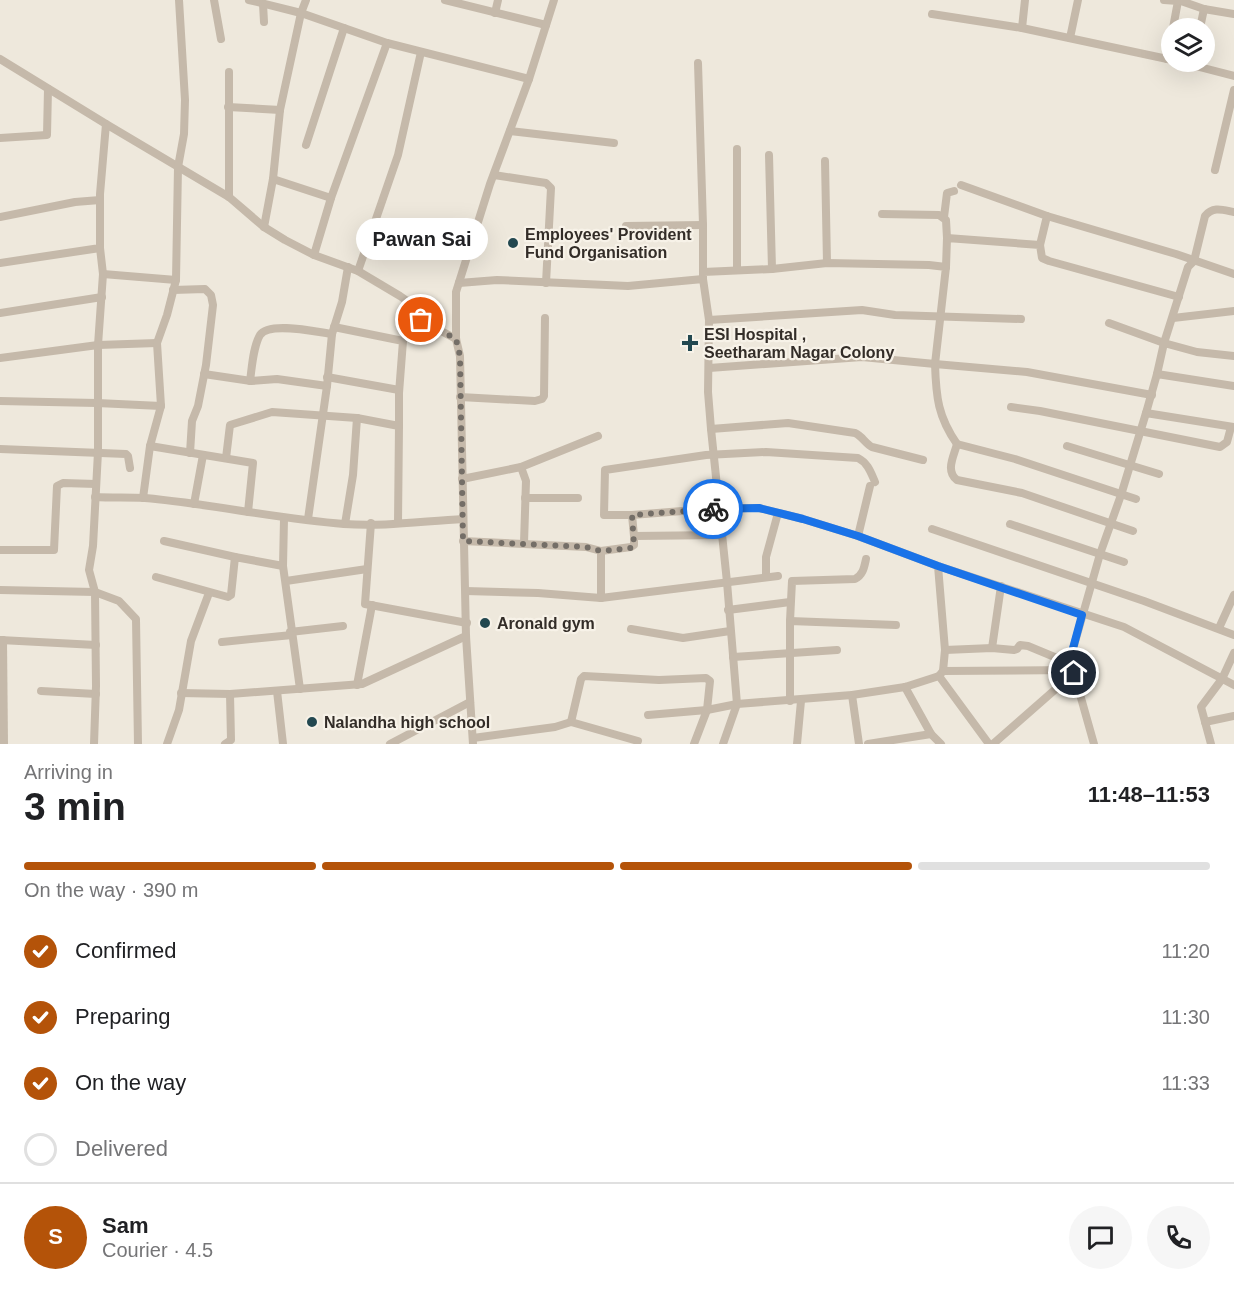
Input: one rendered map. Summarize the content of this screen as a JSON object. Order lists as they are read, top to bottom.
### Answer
{
  "places": {
    "other": [
      "Employees' Provident Fund Organisation",
      "Pawan Sai",
      "Aronald gym",
      "Nalandha high school"
    ],
    "health": ["ESI Hospital , Seetharam Nagar Colony"]
  },
  "page": {
    "bubble": "Pawan Sai",
    "heading": ["3 min", "Arriving in", "11:48–11:53"],
    "panel": ["Sam", "Courier · 4.5"],
    "bar": "On the way · 390 m",
    "list": [
      ["Confirmed", "11:20"],
      ["Preparing", "11:30"],
      ["On the way", "11:33"],
      "Delivered"
    ],
    "round": "S"
  }
}
